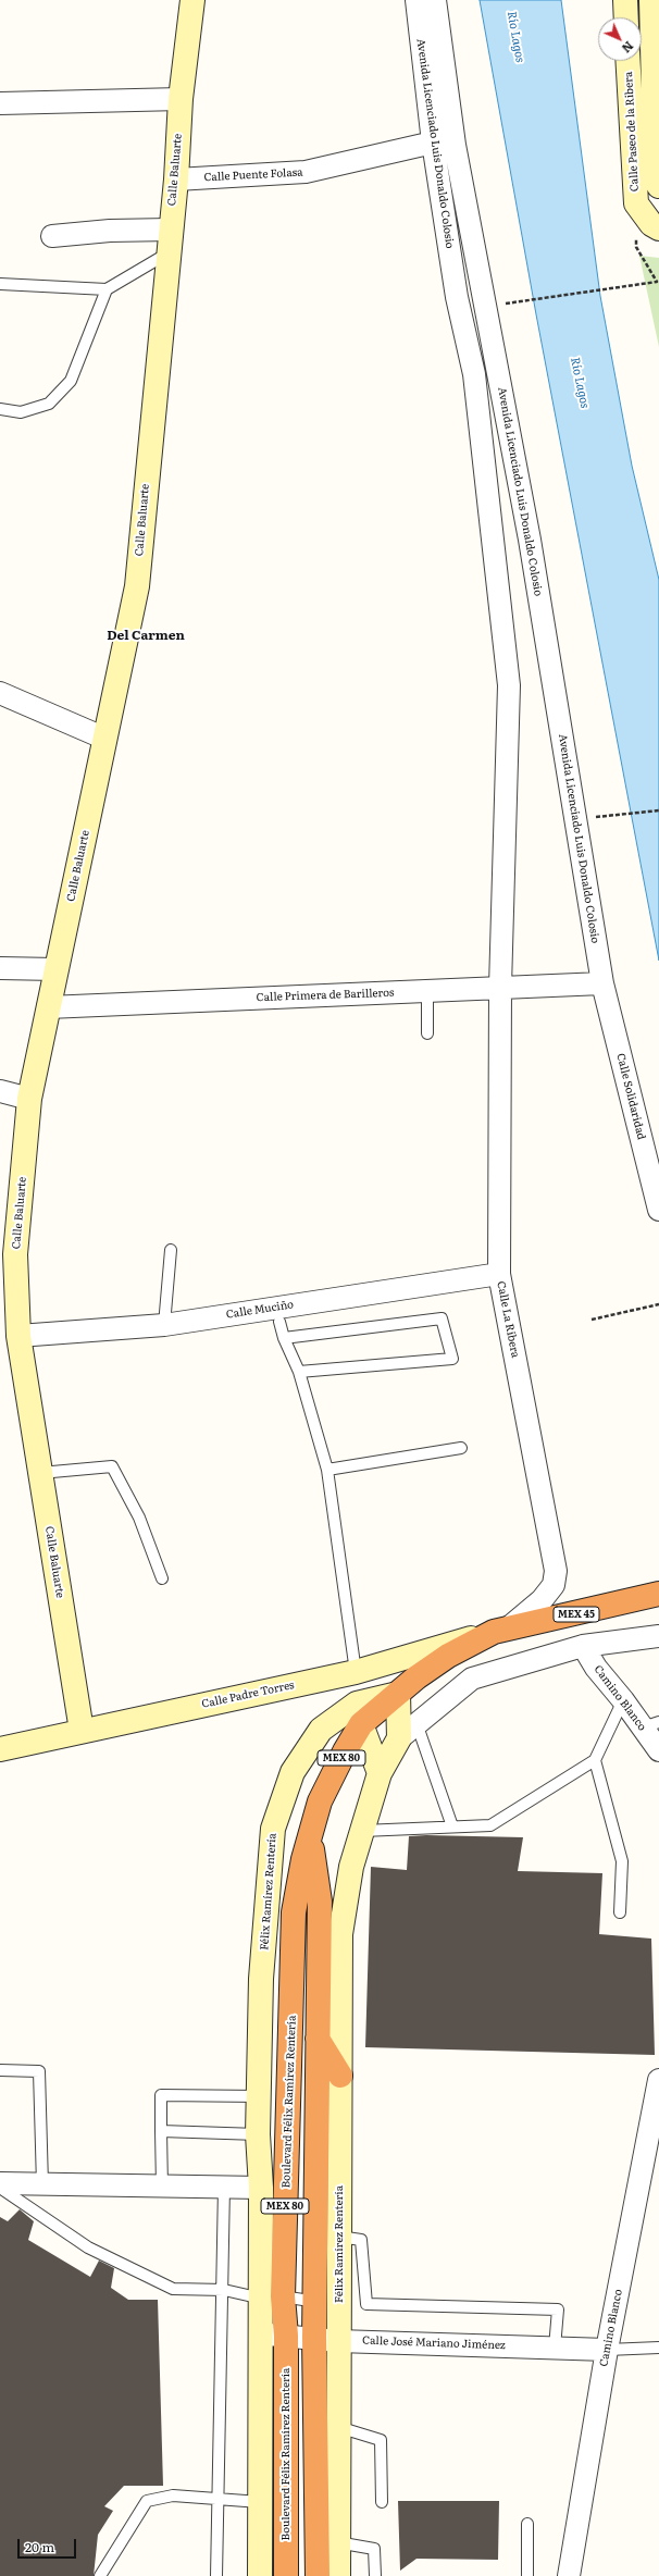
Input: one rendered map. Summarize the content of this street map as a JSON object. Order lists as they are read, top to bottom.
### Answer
{
  "streets": {
    "highway": ["MEX 45", "MEX 80", "Boulevard Félix Ramírez Rentería"],
    "street": [
      "Calle Paseo de la Ribera",
      "Avenida Licenciado Luis Donaldo Colosio",
      "Calle Baluarte",
      "Calle Puente Folasa",
      "Calle Primera de Barilleros",
      "Calle Solidaridad",
      "Calle Muciño",
      "Calle La Ribera",
      "Calle Padre Torres",
      "Camino Blanco",
      "Félix Ramírez Rentería",
      "Calle José Mariano Jiménez"
    ]
  },
  "crossings": [
    ["Avenida Licenciado Luis Donaldo Colosio", "Calle Puente Folasa"],
    ["Avenida Licenciado Luis Donaldo Colosio", "Calle Primera de Barilleros"],
    ["Avenida Licenciado Luis Donaldo Colosio", "Calle Solidaridad"],
    ["Avenida Licenciado Luis Donaldo Colosio", "Calle La Ribera"],
    ["Calle Baluarte", "Calle Puente Folasa"],
    ["Calle Baluarte", "Calle Primera de Barilleros"],
    ["Calle Baluarte", "Calle Muciño"],
    ["Calle Baluarte", "Calle Padre Torres"],
    ["Calle Primera de Barilleros", "Calle Solidaridad"],
    ["Calle Primera de Barilleros", "Calle La Ribera"],
    ["Calle Muciño", "Calle La Ribera"],
    ["Calle La Ribera", "MEX 45"],
    ["Calle La Ribera", "Calle Padre Torres"],
    ["Calle La Ribera", "Boulevard Félix Ramírez Rentería"],
    ["MEX 45", "Calle Padre Torres"],
    ["MEX 45", "Boulevard Félix Ramírez Rentería"],
    ["Calle Padre Torres", "Boulevard Félix Ramírez Rentería"],
    ["Camino Blanco", "Calle José Mariano Jiménez"],
    ["Félix Ramírez Rentería", "Boulevard Félix Ramírez Rentería"],
    ["Félix Ramírez Rentería", "Calle José Mariano Jiménez"],
    ["Boulevard Félix Ramírez Rentería", "Calle José Mariano Jiménez"]
  ],
  "districts": ["Del Carmen"],
  "water": ["Río Lagos"],
  "scale_bar": "20 m",
  "north": "bottom right"
}
